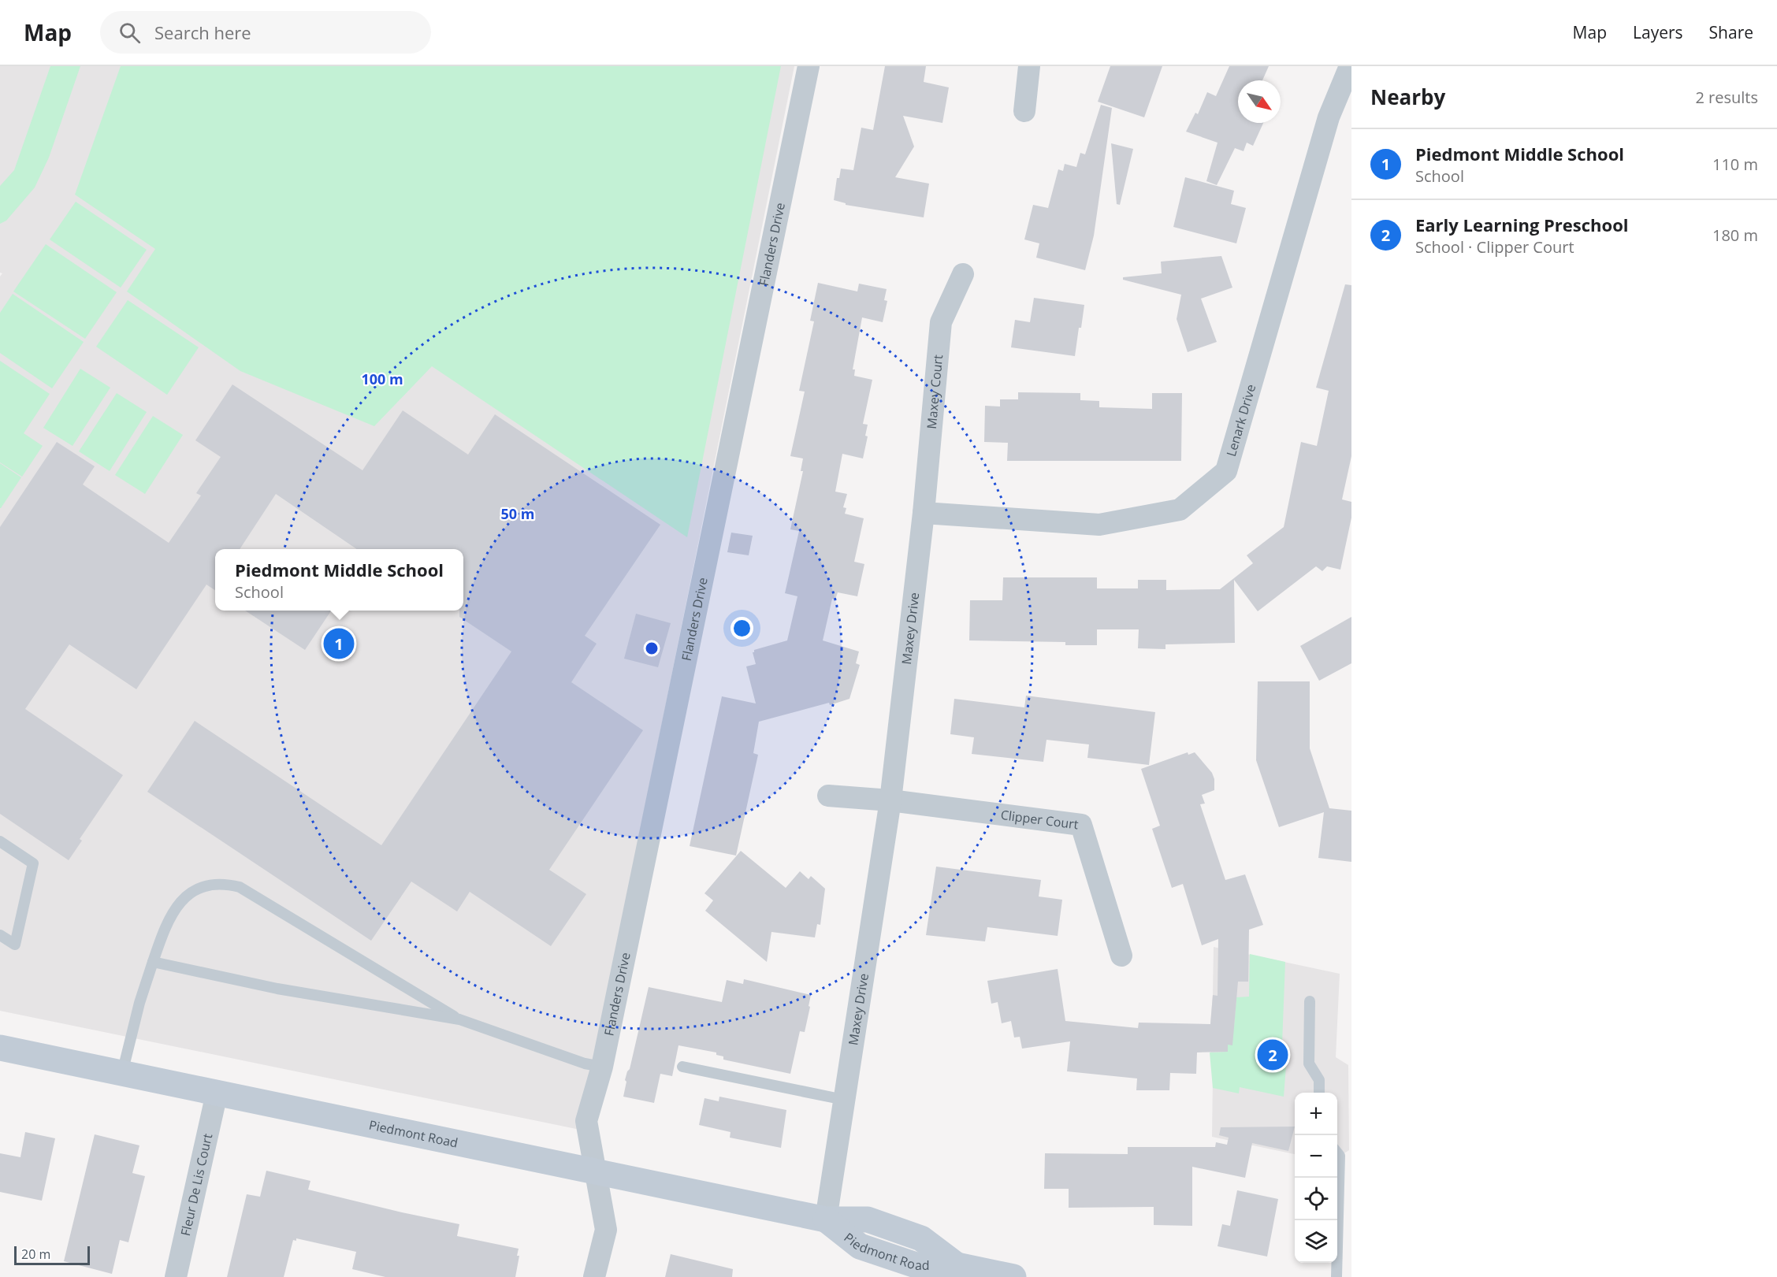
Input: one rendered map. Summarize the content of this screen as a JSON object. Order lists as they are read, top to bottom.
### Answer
{
  "streets": {
    "main road": ["Piedmont Road"],
    "street": [
      "Flanders Drive",
      "Maxey Court",
      "Lenark Drive",
      "Maxey Drive",
      "Clipper Court",
      "Fleur De Lis Court"
    ]
  },
  "crossings": [
    ["Flanders Drive", "Piedmont Road"],
    ["Maxey Court", "Lenark Drive"],
    ["Maxey Court", "Maxey Drive"],
    ["Lenark Drive", "Maxey Drive"],
    ["Maxey Drive", "Clipper Court"],
    ["Maxey Drive", "Piedmont Road"],
    ["Piedmont Road", "Fleur De Lis Court"]
  ],
  "scale_bar": "20 m",
  "north": "bottom right",
  "page": {
    "header": "Map",
    "search": "Search here",
    "nav": ["Map", "Layers", "Share"],
    "heading": ["Nearby", "2 results"],
    "list": [
      {
        "mark": "1",
        "name": "Piedmont Middle School",
        "note": "School",
        "value": "110 m"
      },
      {
        "mark": "2",
        "name": "Early Learning Preschool",
        "note": "School · Clipper Court",
        "value": "180 m"
      }
    ],
    "popup": ["Piedmont Middle School", "School"],
    "pins": ["1", "2"],
    "map_buttons": ["+", "−"],
    "scale": "20 m"
  },
  "rings": ["100 m", "50 m"]
}
